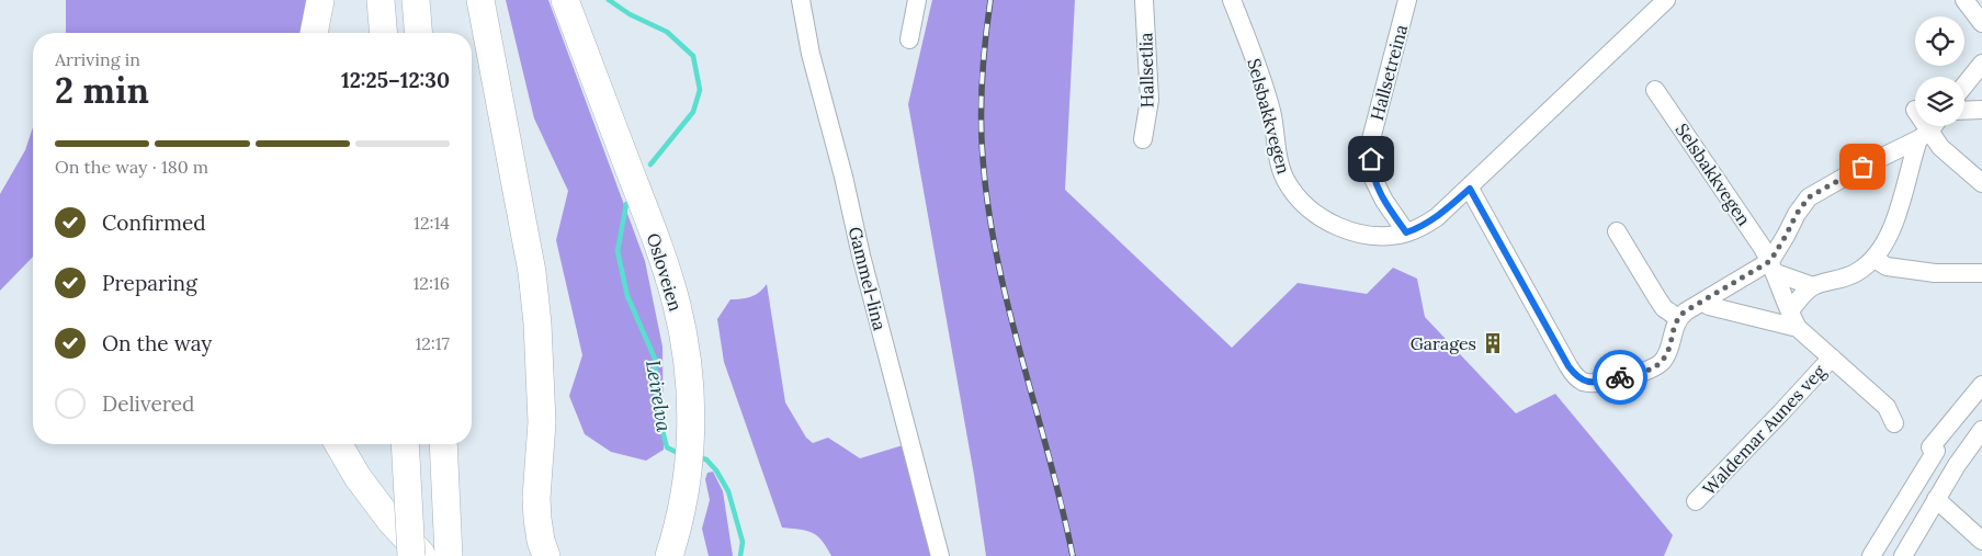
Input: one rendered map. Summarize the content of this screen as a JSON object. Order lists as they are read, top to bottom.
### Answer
{
  "streets": {
    "highway": ["Osloveien"],
    "street": [
      "Hallsetlia",
      "Hallsetreina",
      "Selsbakkvegen",
      "Gammel-lina",
      "Waldemar Aunes veg"
    ]
  },
  "crossings": [
    ["Hallsetreina", "Selsbakkvegen"],
    ["Selsbakkvegen", "Waldemar Aunes veg"]
  ],
  "water": ["Leirelva"],
  "places": {
    "building": ["Garages"]
  },
  "page": {
    "heading": ["2 min", "Arriving in", "12:25–12:30"],
    "bar": "On the way · 180 m",
    "list": [
      ["Confirmed", "12:14"],
      ["Preparing", "12:16"],
      ["On the way", "12:17"],
      "Delivered"
    ]
  }
}
